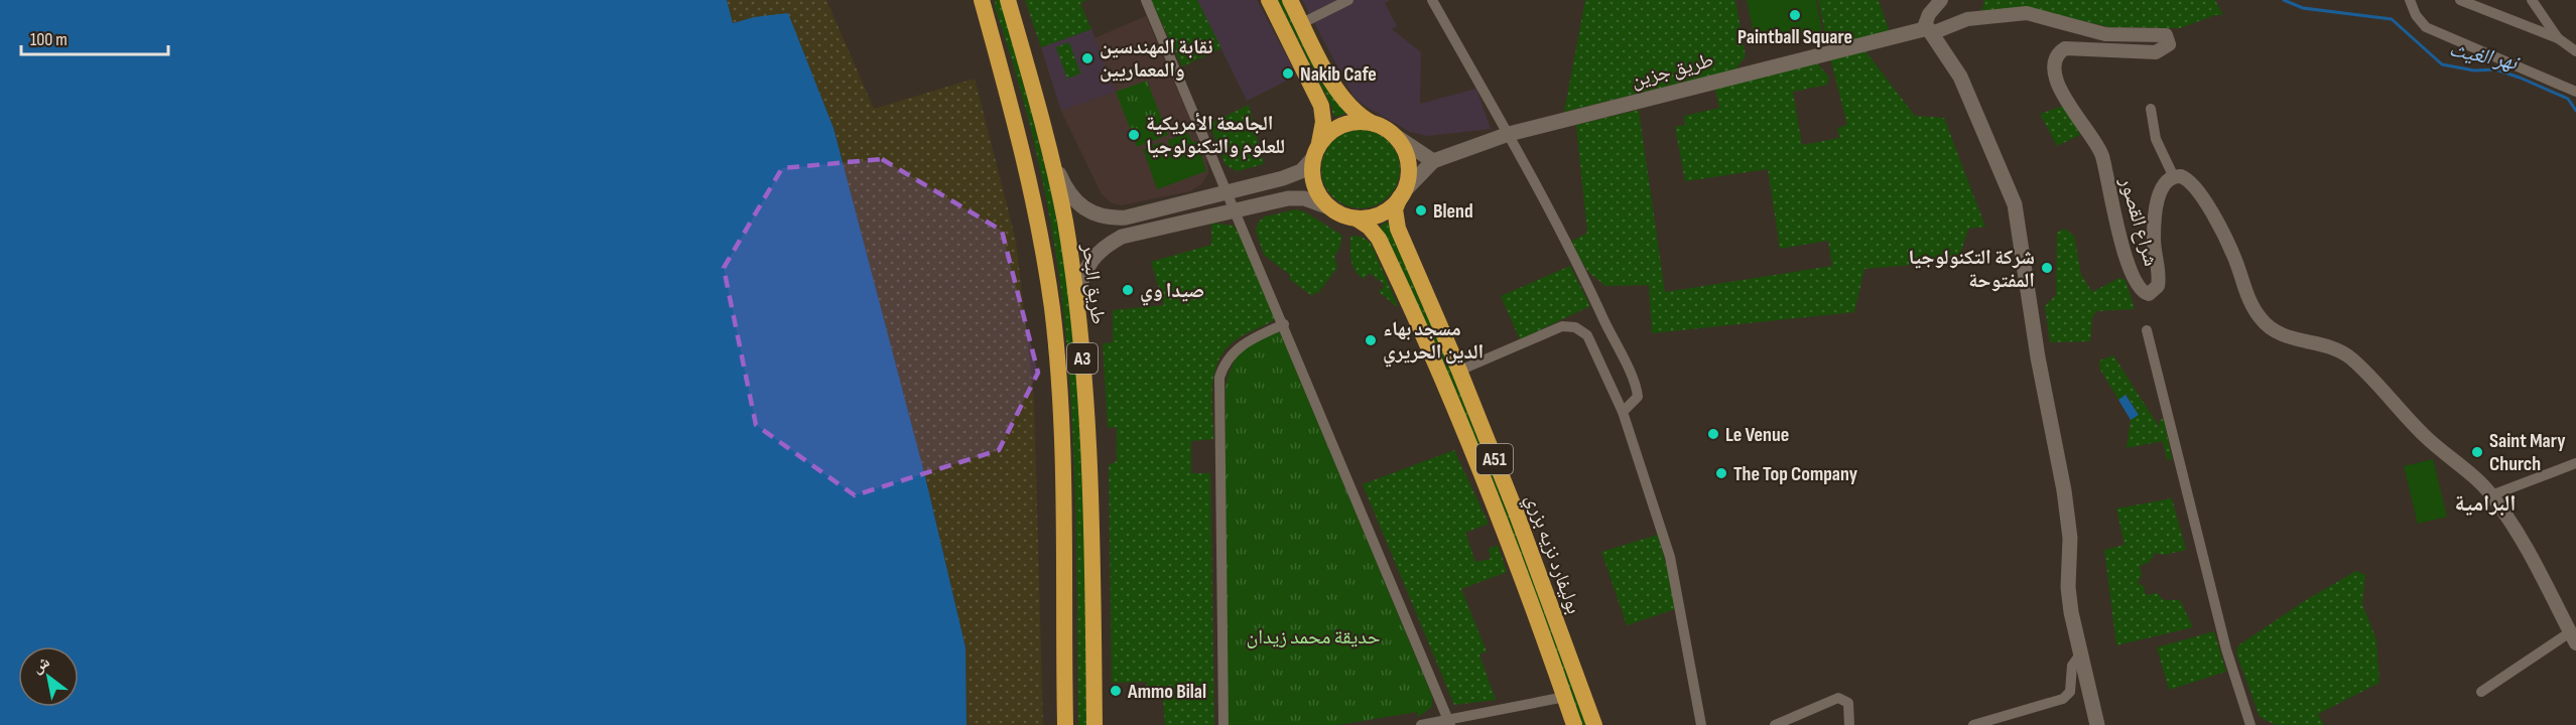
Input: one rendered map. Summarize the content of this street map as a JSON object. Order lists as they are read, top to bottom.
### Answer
{
  "streets": {
    "highway": [
      "طريق البحر",
      "A3",
      "A51",
      "بوليفارد نزيه بزري"
    ],
    "main road": ["طريق جزين"],
    "street": ["شراع القصور"]
  },
  "crossings": [
    ["طريق جزين", "شراع القصور"],
    ["طريق جزين", "A51"],
    ["طريق جزين", "بوليفارد نزيه بزري"],
    ["A51", "بوليفارد نزيه بزري"]
  ],
  "districts": ["البرامية"],
  "water": ["نهر الغيث"],
  "parks": ["حديقة محمد زيدان"],
  "places": [
    "Paintball Square",
    "نقابة المهندسين والمعماريين",
    "Nakib Cafe",
    "الجامعة الأمريكية للعلوم والتكنولوجيا",
    "Blend",
    "شركة التكنولوجيا المفتوحة",
    "صيدا وي",
    "مسجد بهاء الدين الحريري",
    "Le Venue",
    "Saint Mary Church",
    "The Top Company",
    "Ammo Bilal"
  ],
  "scale_bar": "100 m",
  "north": "top left"
}
